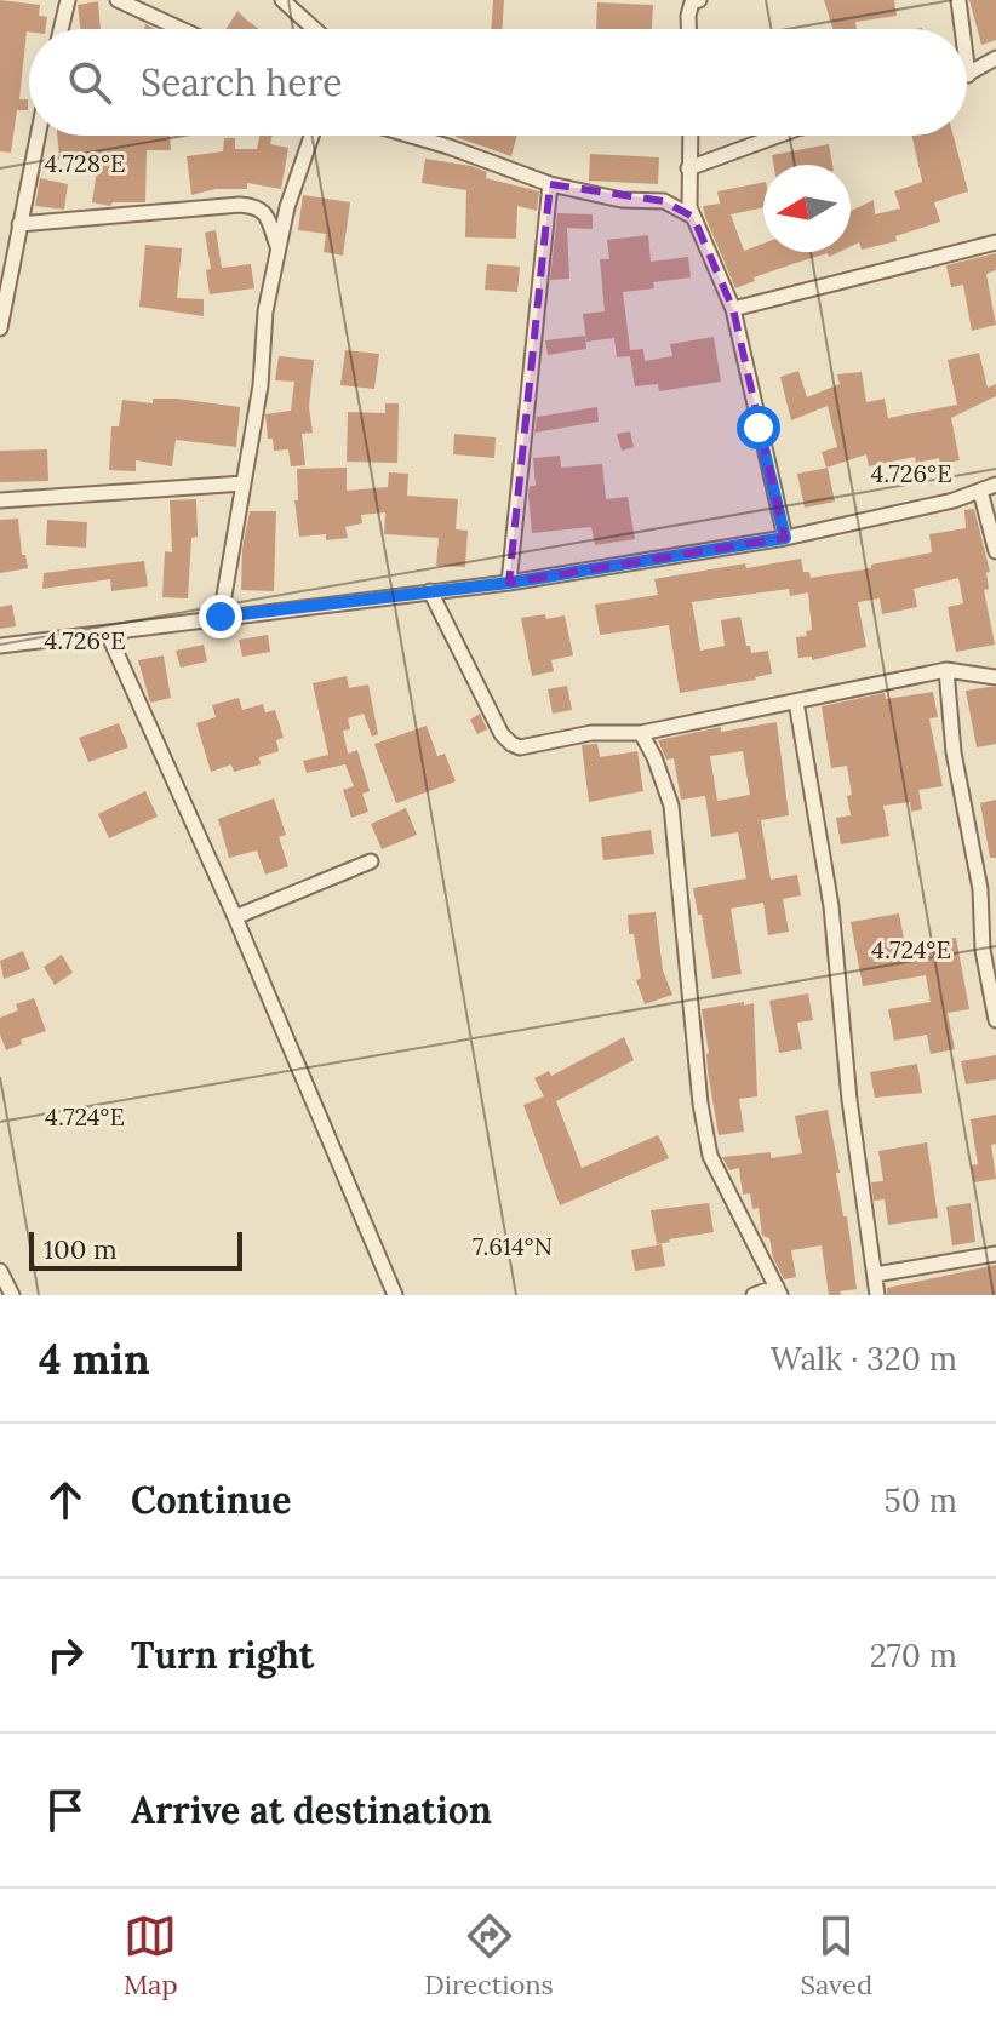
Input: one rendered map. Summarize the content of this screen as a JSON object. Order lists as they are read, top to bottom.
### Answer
{
  "scale_bar": "100 m",
  "north": "left",
  "page": {
    "search": "Search here",
    "scale": "100 m",
    "heading": ["4 min", "Walk · 320 m"],
    "list": [
      ["Continue", "50 m"],
      ["Turn right", "270 m"],
      "Arrive at destination"
    ],
    "nav": ["Map", "Directions", "Saved"]
  },
  "coordinates": [
    "4.728°E",
    "4.726°E",
    "4.724°E",
    "7.614°N"
  ]
}
